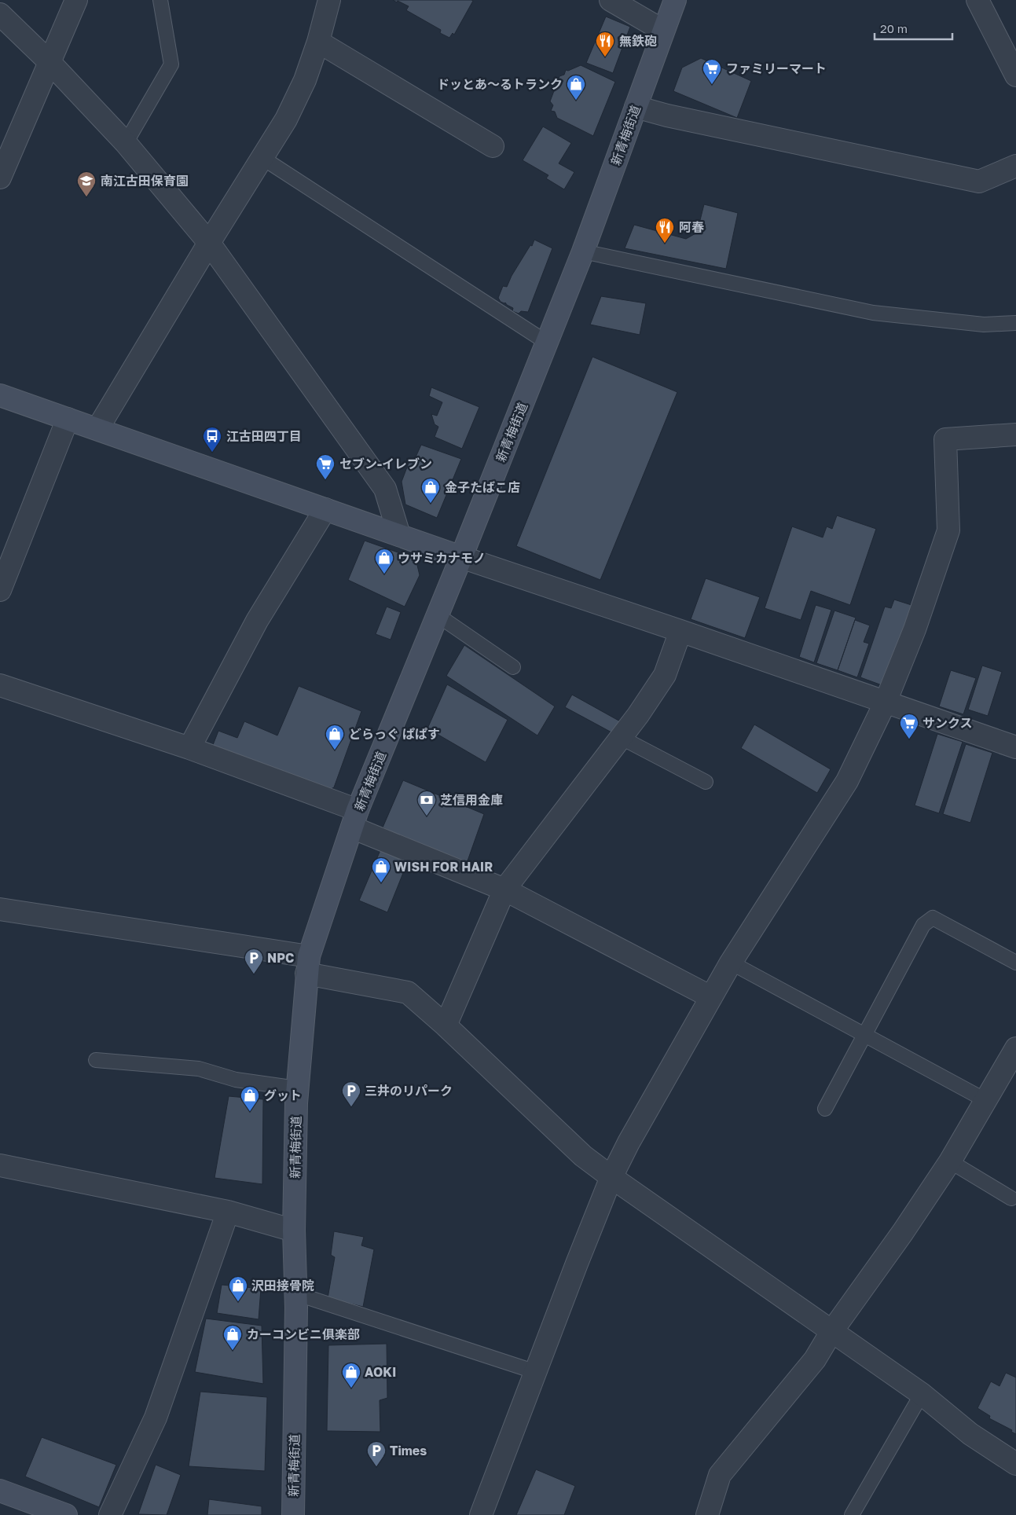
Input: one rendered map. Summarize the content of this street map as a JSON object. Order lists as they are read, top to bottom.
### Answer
{
  "streets": {
    "main road": ["新青梅街道"]
  },
  "places": {
    "restaurant": ["無鉄砲", "阿春"],
    "supermarket": ["ファミリーマート", "セブン-イレブン", "サンクス"],
    "shop": [
      "ドッとあ～るトランク",
      "金子たばこ店",
      "ウサミカナモノ",
      "どらっぐ ぱぱす",
      "WISH FOR HAIR",
      "グット",
      "沢田接骨院",
      "カーコンビニ俱楽部",
      "AOKI"
    ],
    "school or university": ["南江古田保育園"],
    "bus stop": ["江古田四丁目"],
    "bank": ["芝信用金庫"],
    "parking": ["NPC", "三井のリパーク", "Times"]
  },
  "scale_bar": "20 m"
}
